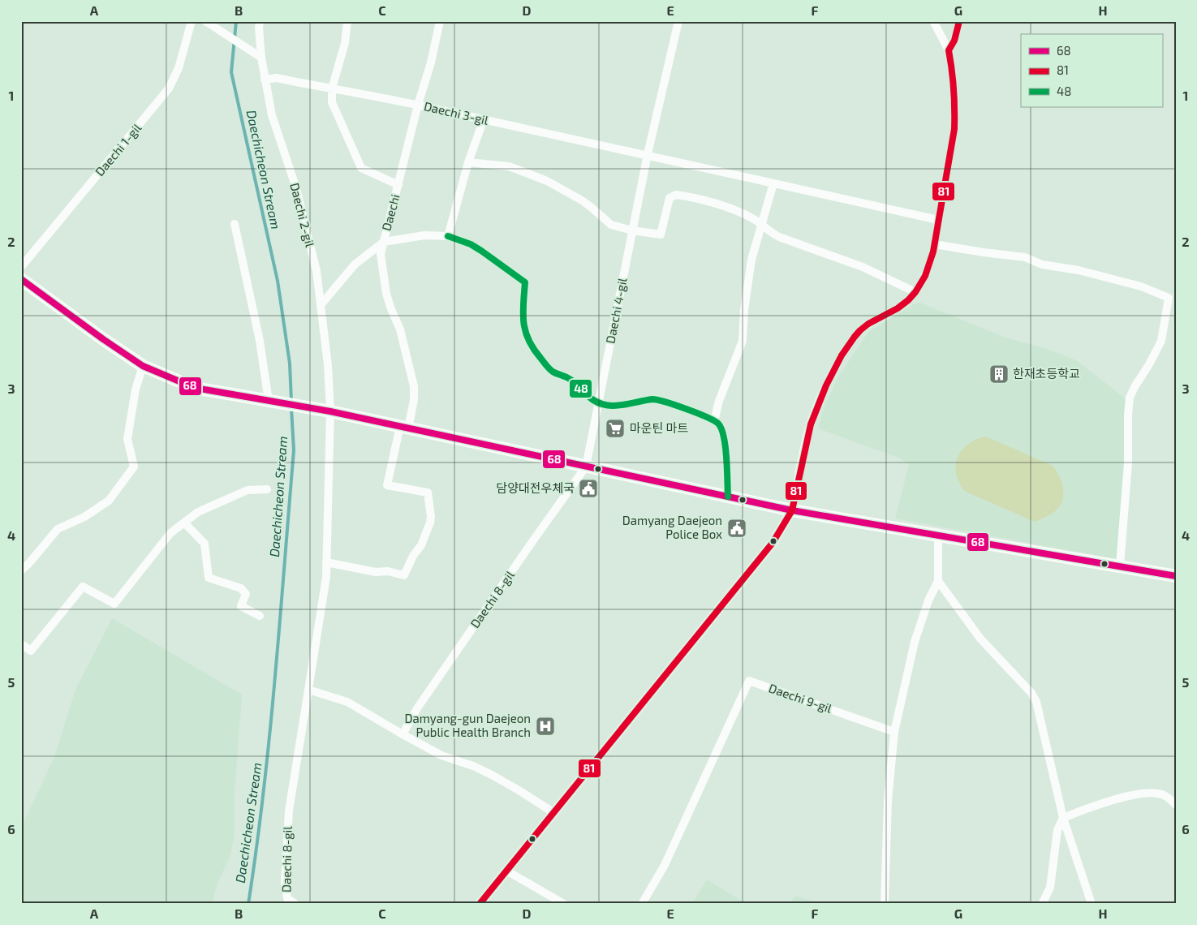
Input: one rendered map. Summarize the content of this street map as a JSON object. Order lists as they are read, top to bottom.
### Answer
{
  "streets": {
    "street": [
      "Daechi 3-gil",
      "Daechi 1-gil",
      "Daechi",
      "Daechi 2-gil",
      "Daechi 4-gil",
      "Daechi 8-gil",
      "Daechi 9-gil"
    ]
  },
  "crossings": [
    ["Daechi 3-gil", "Daechi"],
    ["Daechi 3-gil", "Daechi 2-gil"],
    ["Daechi 3-gil", "Daechi 4-gil"],
    ["Daechi", "Daechi 8-gil"],
    ["Daechi 2-gil", "Daechi 8-gil"],
    ["Daechi 4-gil", "Daechi 8-gil"]
  ],
  "water": ["Daechicheon Stream"],
  "places": {
    "building": ["한재초등학교"],
    "supermarket": ["마운틴 마트"],
    "public building": ["담양대전우체국", "Damyang Daejeon Police Box"],
    "hospital": ["Damyang-gun Daejeon Public Health Branch"]
  },
  "lines": ["transit line 81", "transit line 48", "transit line 68"],
  "legend": ["68", "81", "48"],
  "grid": {
    "columns": [
      "A",
      "B",
      "C",
      "D",
      "E",
      "F",
      "G",
      "H"
    ],
    "rows": [
      "1",
      "2",
      "3",
      "4",
      "5",
      "6"
    ]
  }
}
